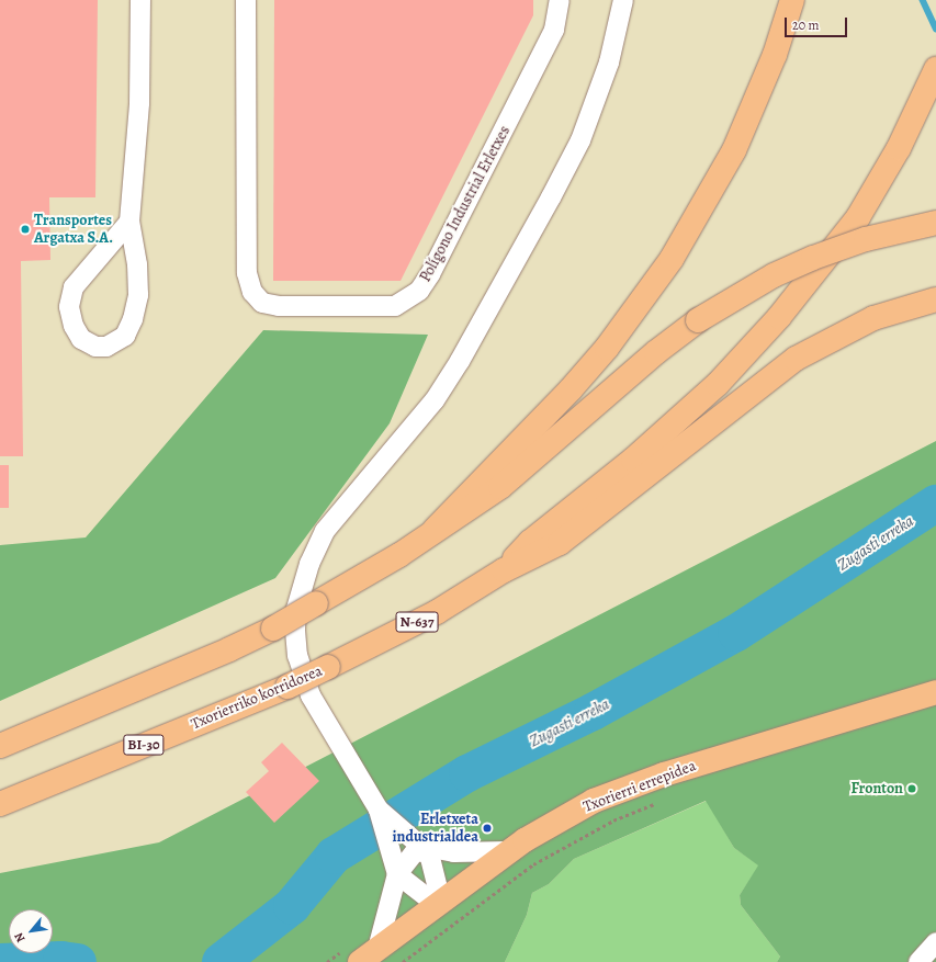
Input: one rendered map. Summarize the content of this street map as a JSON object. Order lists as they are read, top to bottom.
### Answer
{
  "streets": {
    "main road": [
      "N-637",
      "Txorierriko korridorea",
      "BI-30",
      "Txorierri errepidea"
    ],
    "street": ["Polígono Industrial Erletxes"]
  },
  "water": ["Zugasti erreka"],
  "places": ["Transportes Argatxa S.A.", "Fronton", "Erletxeta industrialdea"],
  "scale_bar": "20 m",
  "north": "bottom left"
}
